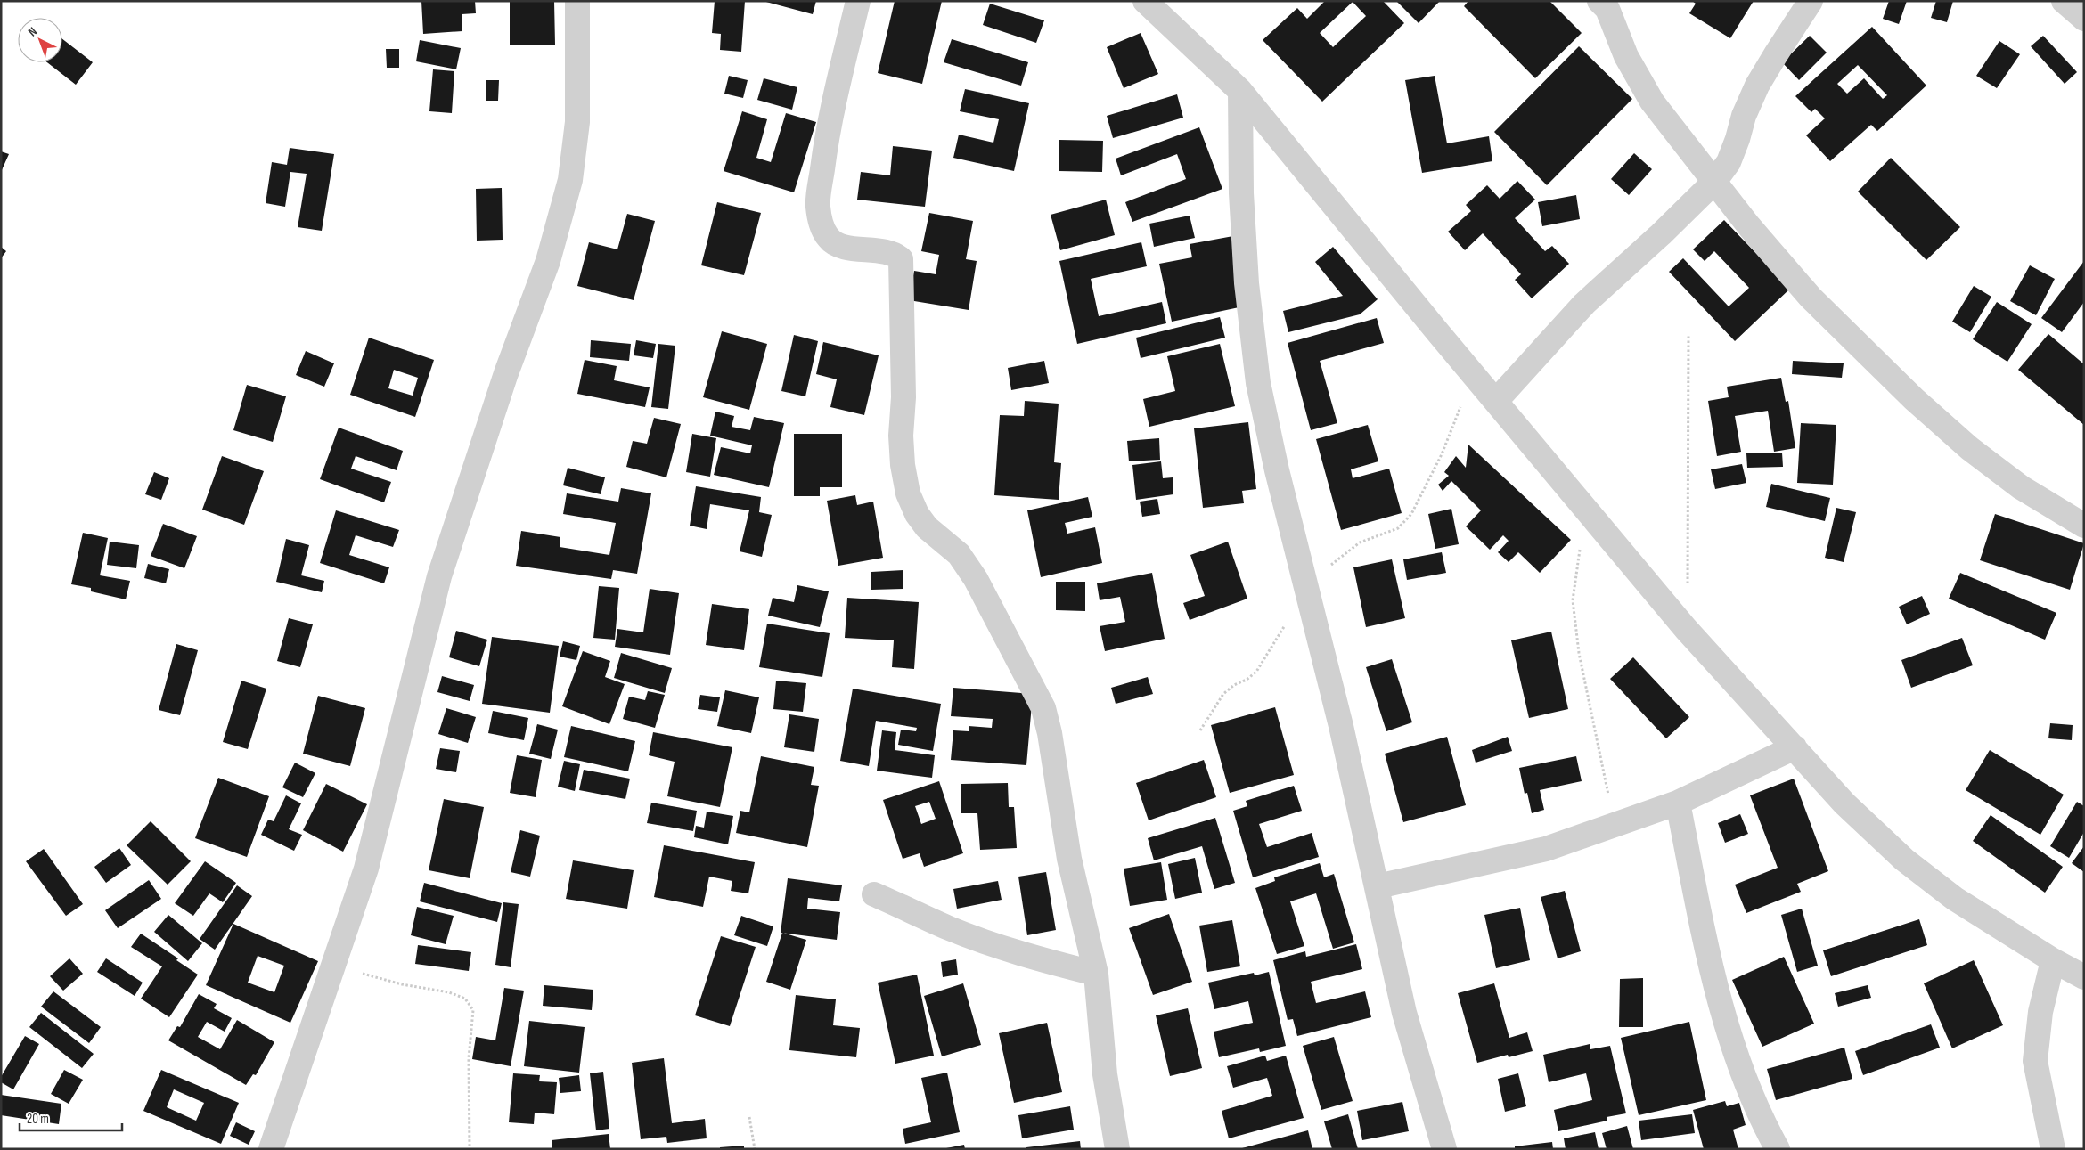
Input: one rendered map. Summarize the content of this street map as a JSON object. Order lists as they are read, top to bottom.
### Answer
{
  "scale_bar": "20 m",
  "north": "top left"
}
